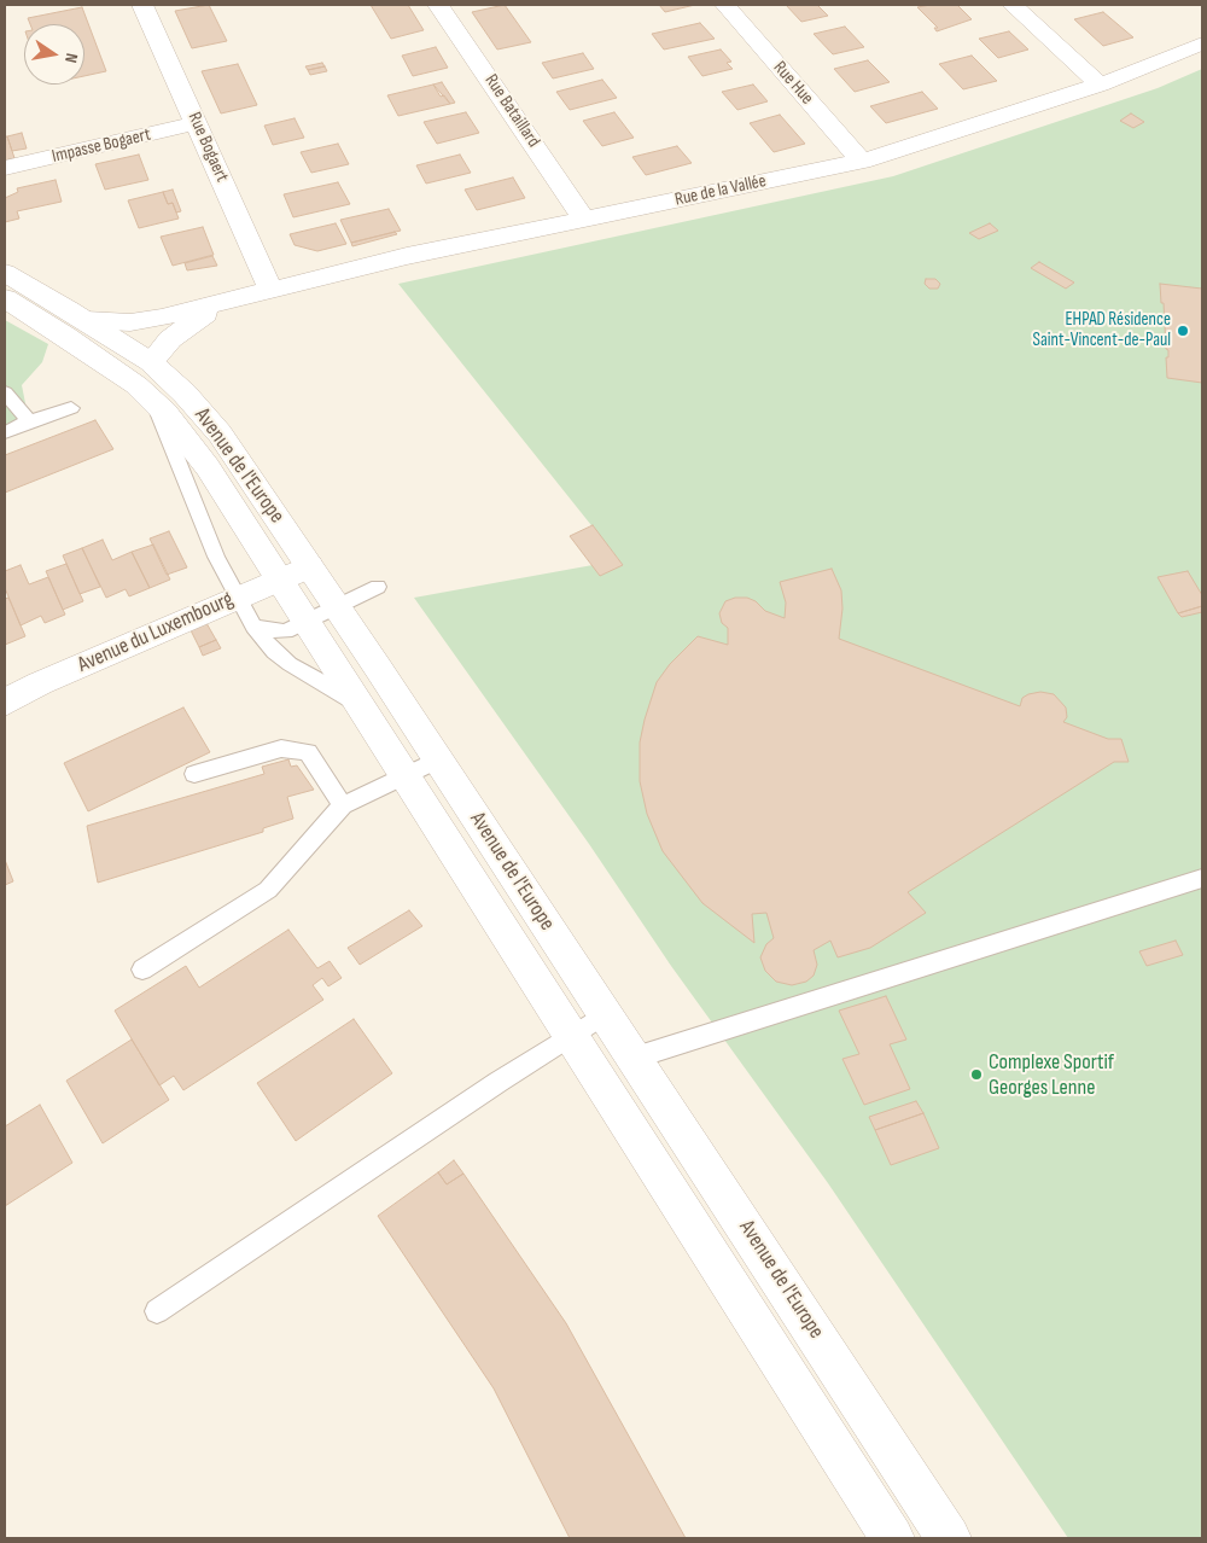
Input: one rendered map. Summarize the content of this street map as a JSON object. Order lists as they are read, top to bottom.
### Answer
{
  "streets": {
    "street": [
      "Rue Hue",
      "Rue Bataillard",
      "Impasse Bogaert",
      "Rue Bogaert",
      "Rue de la Vallée",
      "Avenue de l'Europe",
      "Avenue du Luxembourg"
    ]
  },
  "crossings": [
    ["Rue Hue", "Rue de la Vallée"],
    ["Rue Bataillard", "Rue de la Vallée"],
    ["Impasse Bogaert", "Rue Bogaert"],
    ["Rue Bogaert", "Rue de la Vallée"],
    ["Rue de la Vallée", "Avenue de l'Europe"],
    ["Avenue de l'Europe", "Avenue du Luxembourg"]
  ],
  "places": ["EHPAD Résidence Saint-Vincent-de-Paul", "Complexe Sportif Georges Lenne"],
  "north": "right"
}
